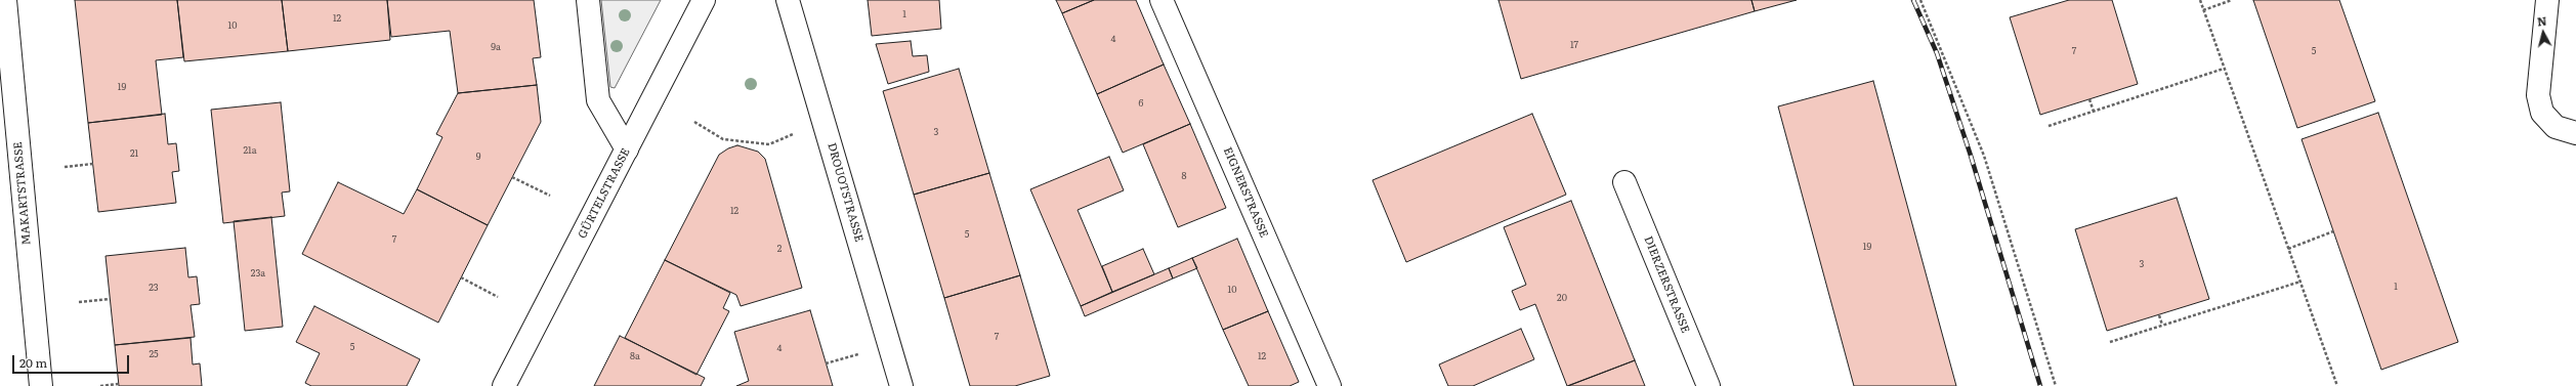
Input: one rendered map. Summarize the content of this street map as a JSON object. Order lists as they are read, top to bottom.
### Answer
{
  "streets": {
    "street": [
      "DROUOTSTRASSE",
      "EIGNERSTRASSE",
      "MAKARTSTRASSE",
      "GÜRTELSTRASSE",
      "DIERZERSTRASSE"
    ]
  },
  "house_numbers": [
    "1",
    "12",
    "10",
    "4",
    "17",
    "9a",
    "7",
    "5",
    "19",
    "6",
    "3",
    "21a",
    "21",
    "9",
    "8",
    "12",
    "5",
    "7",
    "19",
    "2",
    "3",
    "23a",
    "1",
    "23",
    "10",
    "20",
    "7",
    "5",
    "4",
    "25",
    "8a",
    "12"
  ],
  "scale_bar": "20 m",
  "north": "top"
}
